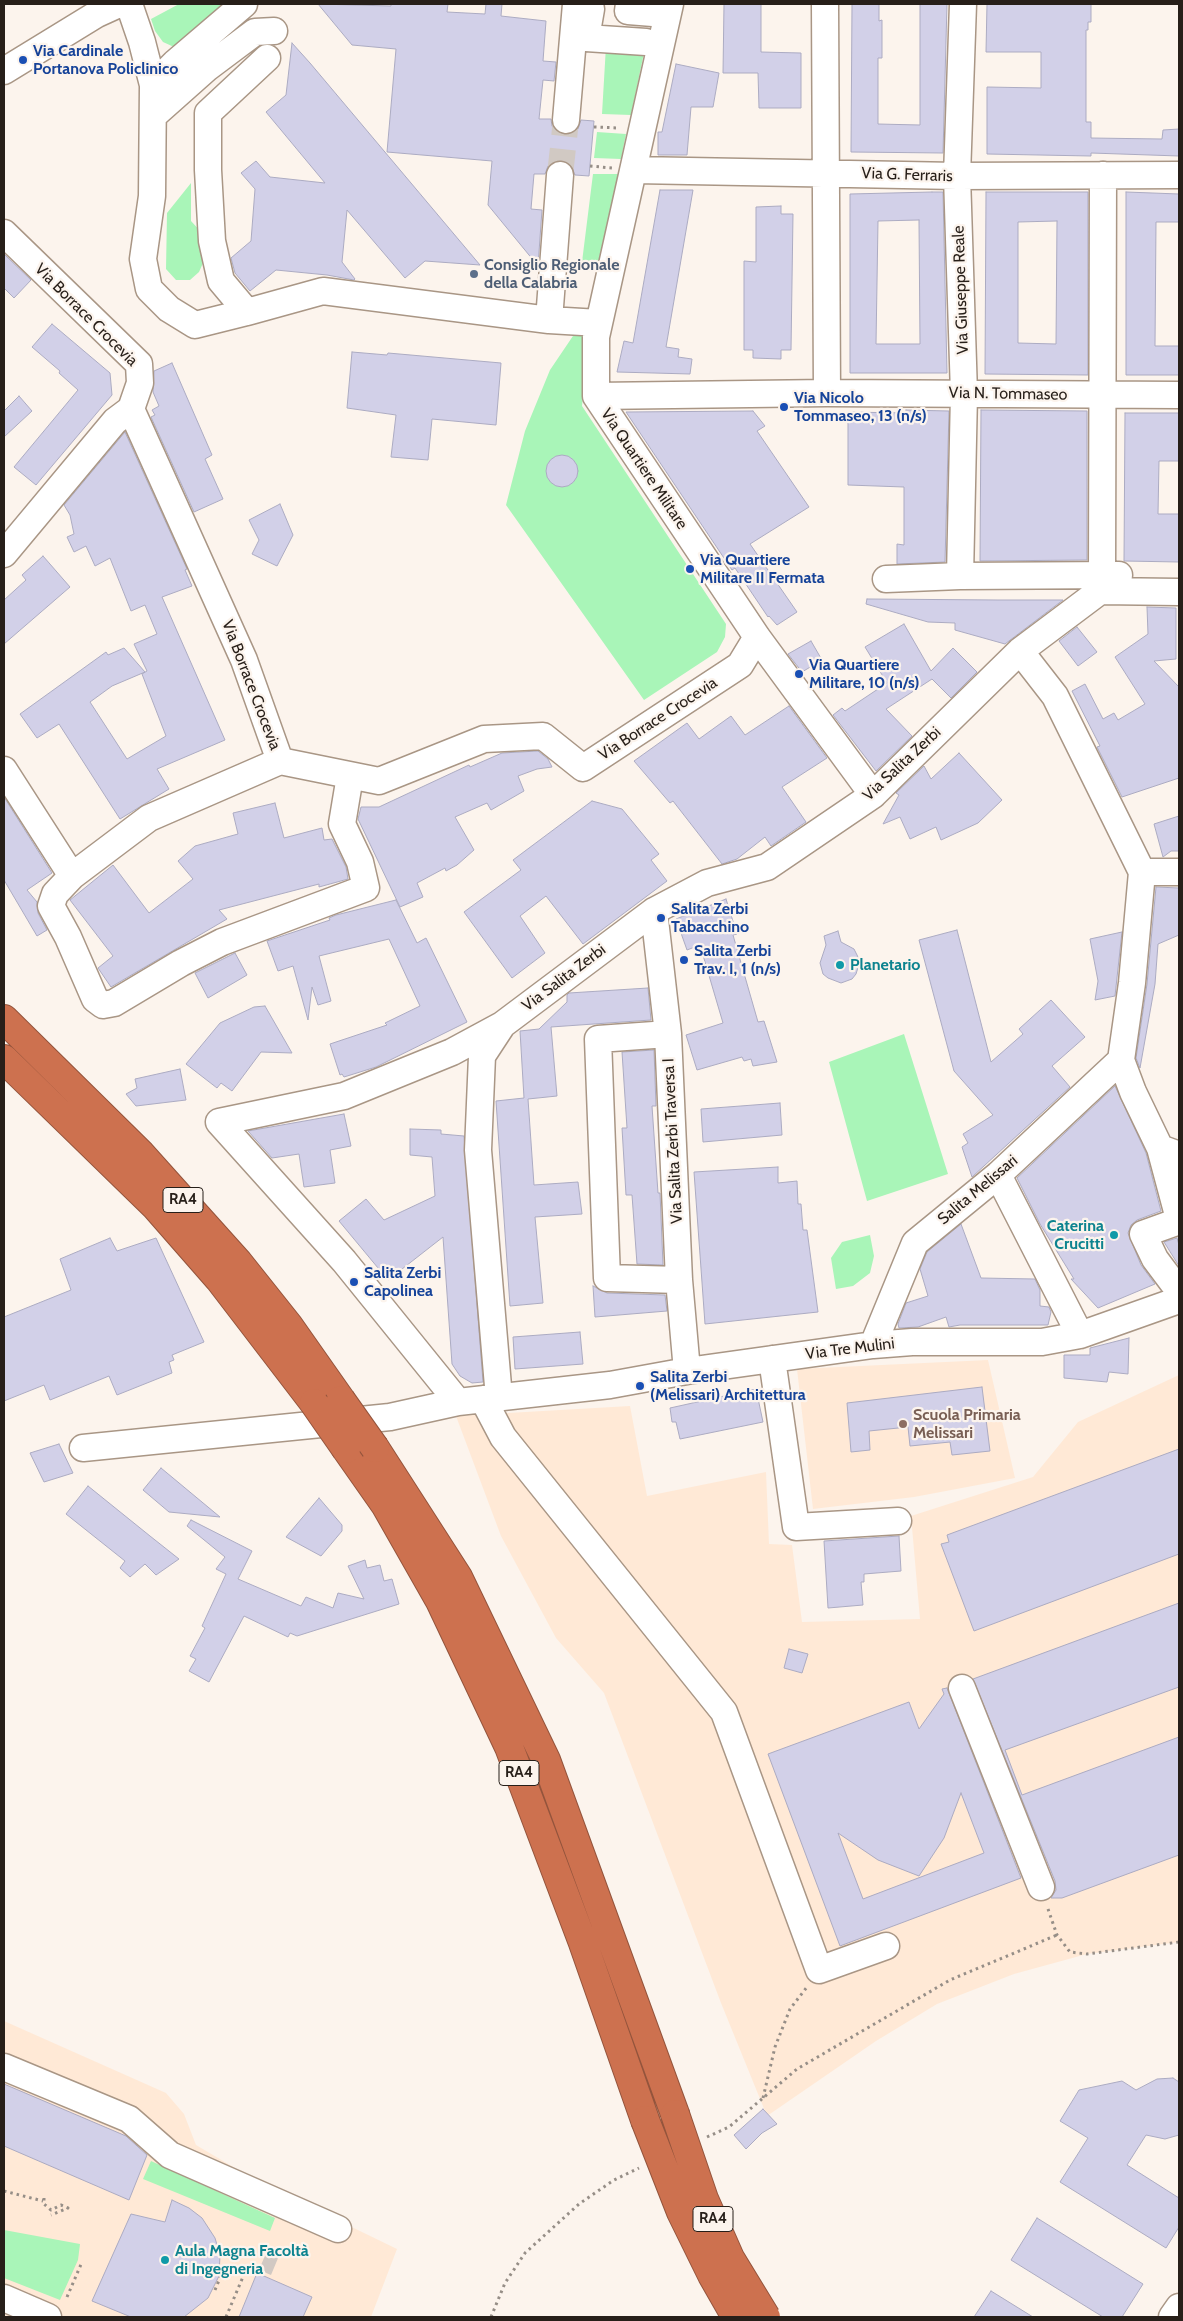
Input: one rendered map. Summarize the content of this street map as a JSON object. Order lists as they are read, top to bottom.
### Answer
{
  "streets": {
    "highway": ["RA4"],
    "street": [
      "Via G. Ferraris",
      "Via Giuseppe Reale",
      "Via Borrace Crocevia",
      "Via N. Tommaseo",
      "Via Quartiere Militare",
      "Via Salita Zerbi",
      "Via Salita Zerbi Traversa I",
      "Salita Melissari",
      "Via Tre Mulini"
    ]
  },
  "crossings": [
    ["Via G. Ferraris", "Via Giuseppe Reale"],
    ["Via G. Ferraris", "Via Quartiere Militare"],
    ["Via Giuseppe Reale", "Via N. Tommaseo"],
    ["Via Borrace Crocevia", "Via Quartiere Militare"],
    ["Via N. Tommaseo", "Via Quartiere Militare"],
    ["Via Quartiere Militare", "Via Salita Zerbi"],
    ["Via Salita Zerbi", "Via Salita Zerbi Traversa I"],
    ["Via Salita Zerbi", "Via Tre Mulini"],
    ["Via Salita Zerbi Traversa I", "Via Tre Mulini"],
    ["Salita Melissari", "Via Tre Mulini"]
  ],
  "places": [
    "Via Cardinale Portanova Policlinico",
    "Consiglio Regionale della Calabria",
    "Via Nicolo Tommaseo, 13 (n/s)",
    "Via Quartiere Militare II Fermata",
    "Via Quartiere Militare, 10 (n/s)",
    "Salita Zerbi Tabacchino",
    "Salita Zerbi Trav. I, 1 (n/s)",
    "Planetario",
    "Caterina Crucitti",
    "Salita Zerbi Capolinea",
    "Salita Zerbi (Melissari) Architettura",
    "Scuola Primaria Melissari",
    "Aula Magna Facoltà di Ingegneria"
  ]
}
